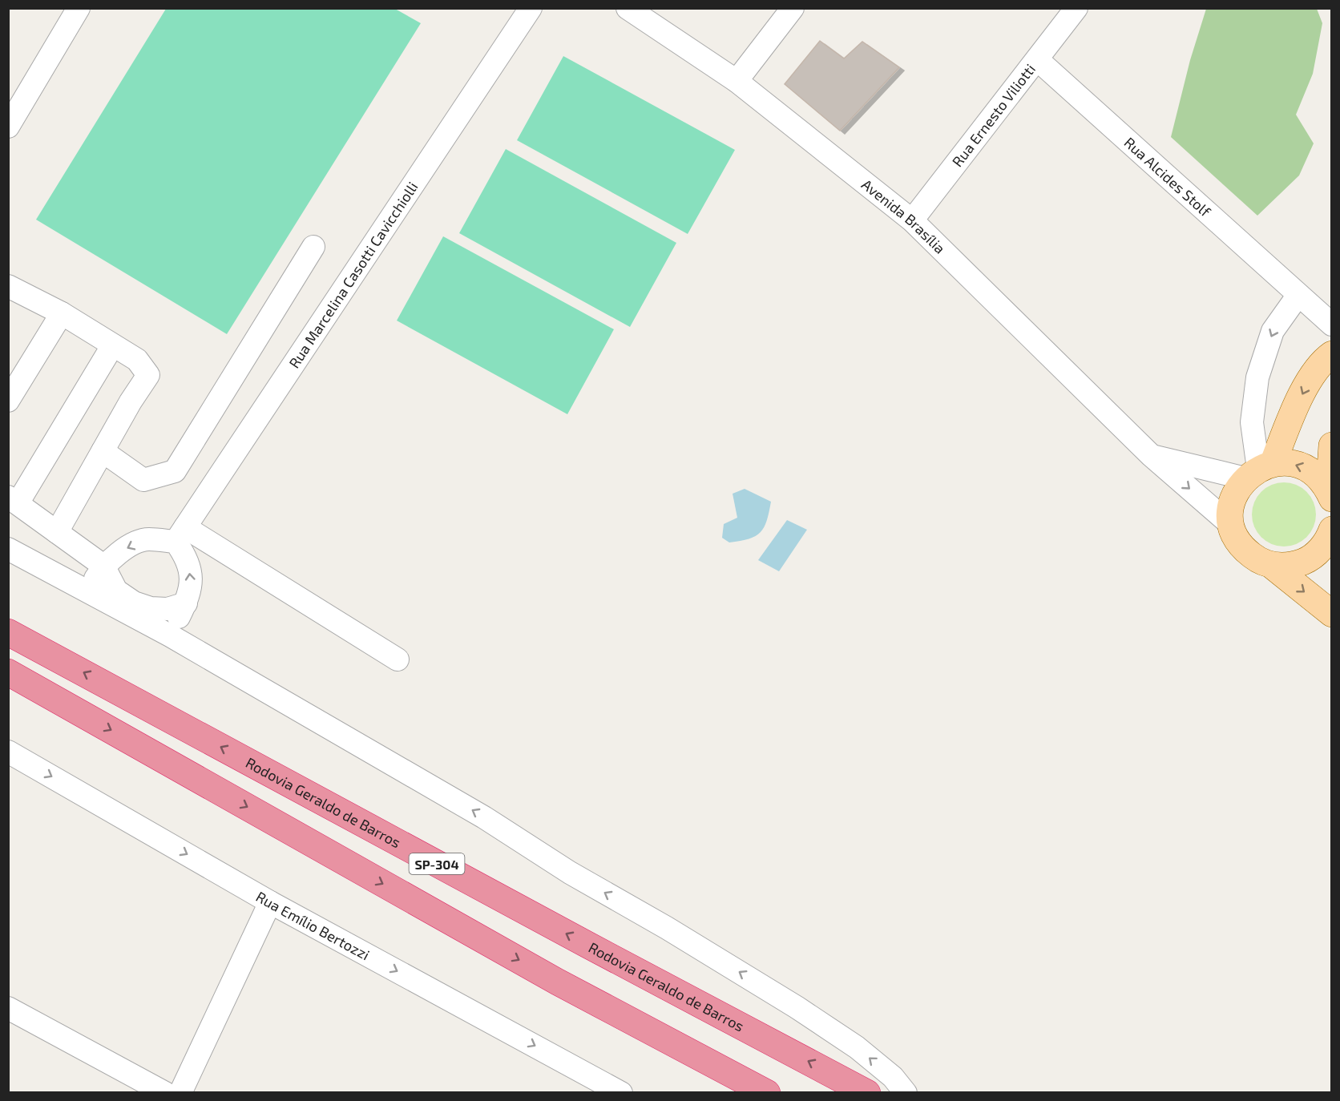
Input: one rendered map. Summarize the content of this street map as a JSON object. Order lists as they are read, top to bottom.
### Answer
{
  "streets": {
    "highway": ["Rodovia Geraldo de Barros", "SP-304"],
    "street": [
      "Rua Ernesto Viliotti",
      "Rua Alcides Stolf",
      "Avenida Brasília",
      "Rua Marcelina Casotti Cavicchiolli",
      "Rua Emílio Bertozzi"
    ]
  },
  "crossings": [
    ["Rua Ernesto Viliotti", "Rua Alcides Stolf"],
    ["Rua Ernesto Viliotti", "Avenida Brasília"]
  ]
}
